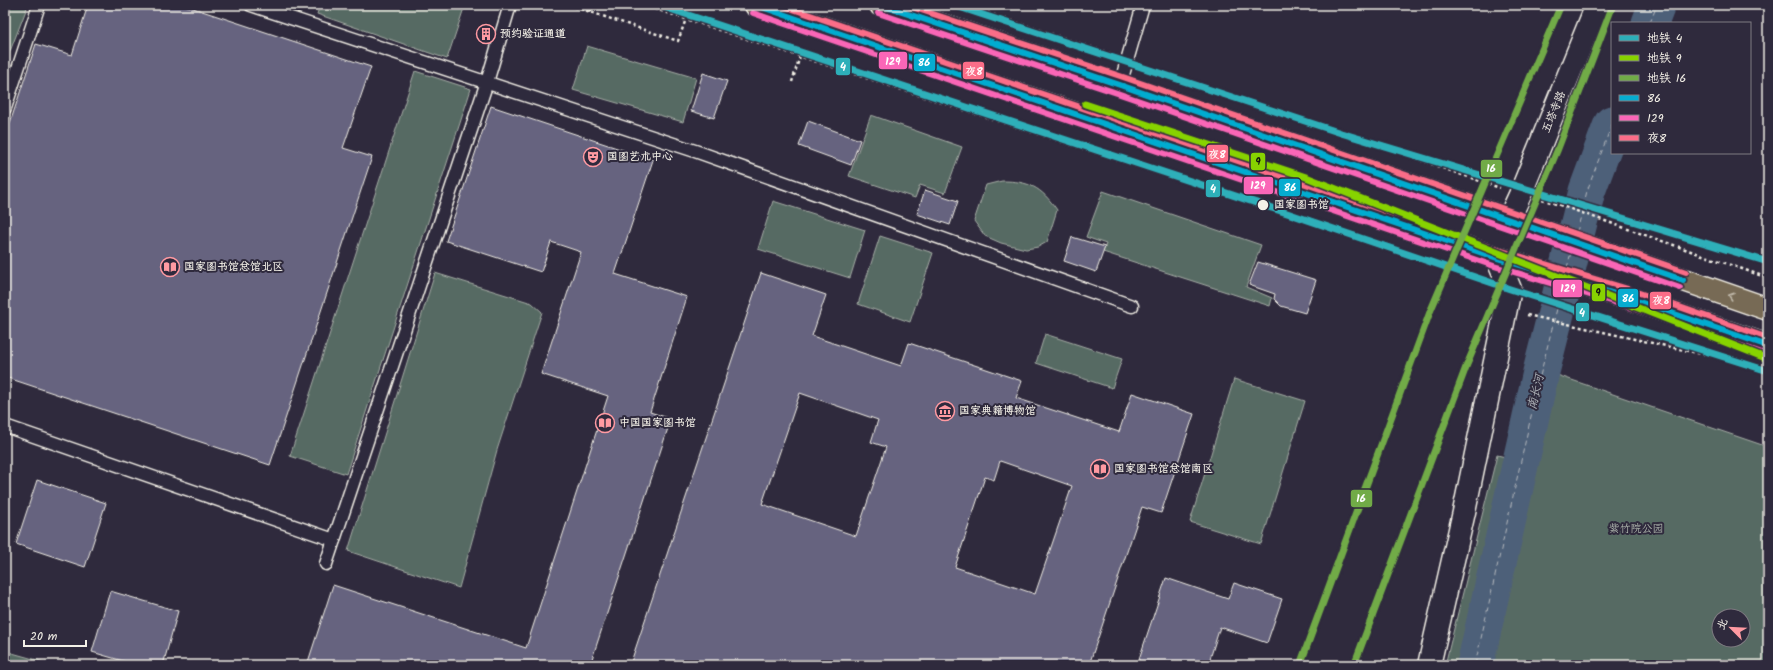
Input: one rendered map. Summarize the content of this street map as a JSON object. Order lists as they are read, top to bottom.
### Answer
{
  "streets": {
    "street": ["五塔寺路"]
  },
  "water": ["南长河"],
  "parks": ["紫竹院公园"],
  "places": {
    "building": ["预约验证通道"],
    "theatre": ["国图艺术中心"],
    "other": ["国家图书馆"],
    "library": ["国家图书馆总馆北区", "中国国家图书馆", "国家图书馆总馆南区"],
    "museum": ["国家典籍博物馆"]
  },
  "lines": [
    "metro line 4",
    "metro line 16",
    "transit line 86",
    "transit line 夜8",
    "transit line 129",
    "metro line 9"
  ],
  "legend": [
    "地铁 4",
    "地铁 9",
    "地铁 16",
    "86",
    "129",
    "夜8"
  ],
  "scale_bar": "20 m",
  "north": "top left"
}
